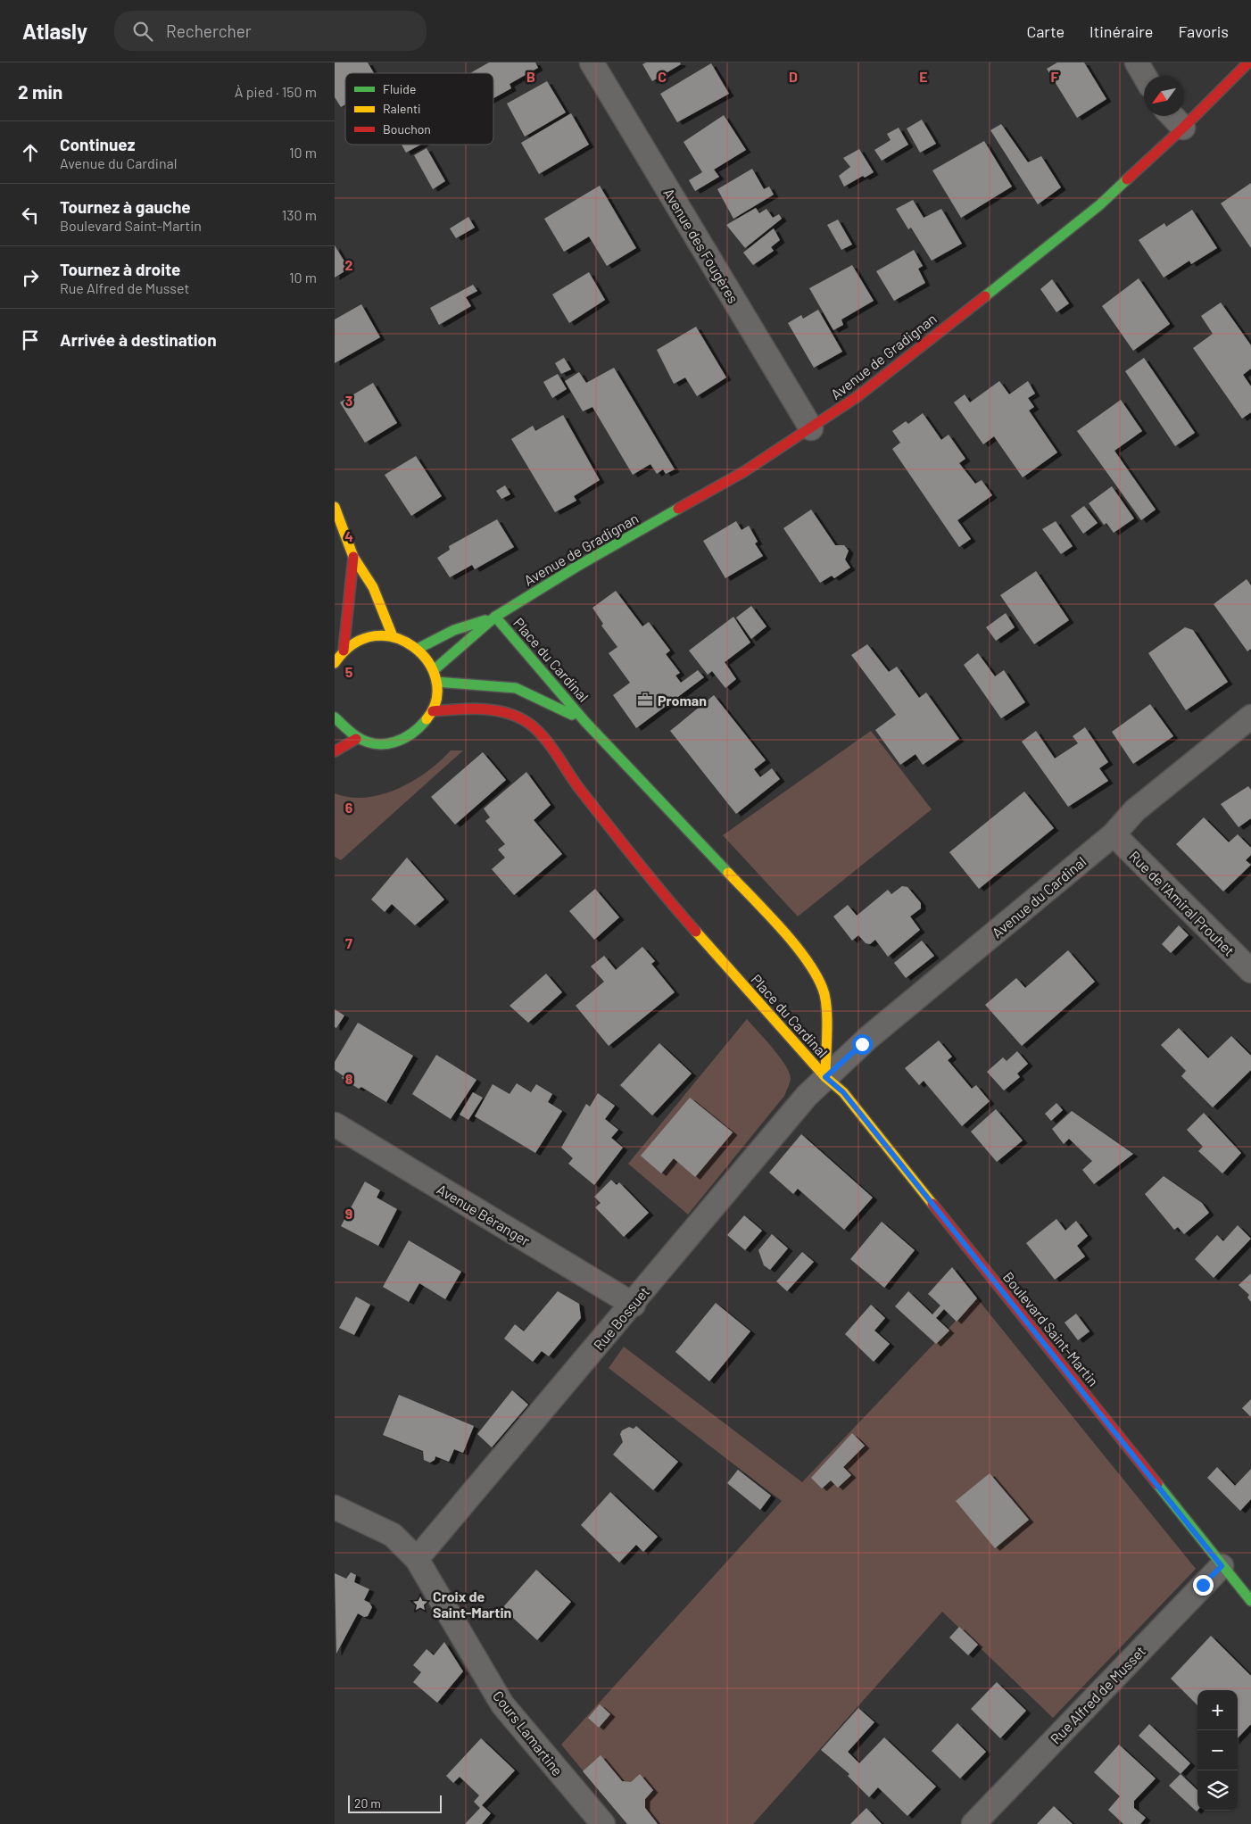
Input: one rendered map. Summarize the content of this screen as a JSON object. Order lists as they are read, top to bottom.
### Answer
{
  "streets": {
    "street": [
      "Avenue des Fougères",
      "Avenue de Gradignan",
      "Place du Cardinal",
      "Avenue du Cardinal",
      "Rue de l'Amiral Prouhet",
      "Avenue Béranger",
      "Rue Bossuet",
      "Boulevard Saint-Martin",
      "Rue Alfred de Musset",
      "Cours Lamartine"
    ]
  },
  "crossings": [
    ["Avenue des Fougères", "Avenue de Gradignan"],
    ["Avenue de Gradignan", "Place du Cardinal"],
    ["Place du Cardinal", "Avenue du Cardinal"],
    ["Place du Cardinal", "Rue Bossuet"],
    ["Place du Cardinal", "Boulevard Saint-Martin"],
    ["Avenue du Cardinal", "Rue de l'Amiral Prouhet"],
    ["Avenue du Cardinal", "Rue Bossuet"],
    ["Avenue du Cardinal", "Boulevard Saint-Martin"],
    ["Avenue Béranger", "Rue Bossuet"],
    ["Rue Bossuet", "Boulevard Saint-Martin"],
    ["Rue Bossuet", "Cours Lamartine"],
    ["Boulevard Saint-Martin", "Rue Alfred de Musset"]
  ],
  "places": {
    "office": ["Proman"],
    "place": ["Croix de Saint-Martin"]
  },
  "legend": ["Fluide", "Ralenti", "Bouchon"],
  "scale_bar": "20 m",
  "north": "bottom left",
  "page": {
    "header": "Atlasly",
    "search": "Rechercher",
    "nav": ["Carte", "Itinéraire", "Favoris"],
    "heading": ["2 min", "À pied · 150 m"],
    "list": [
      ["Continuez", "Avenue du Cardinal", "10 m"],
      ["Tournez à gauche", "Boulevard Saint-Martin", "130 m"],
      ["Tournez à droite", "Rue Alfred de Musset", "10 m"],
      "Arrivée à destination"
    ],
    "map_buttons": ["+", "−"],
    "scale": "20 m"
  },
  "grid": {
    "columns": [
      "B",
      "C",
      "D",
      "E",
      "F"
    ],
    "rows": [
      "2",
      "3",
      "4",
      "5",
      "6",
      "7",
      "8",
      "9"
    ]
  }
}
